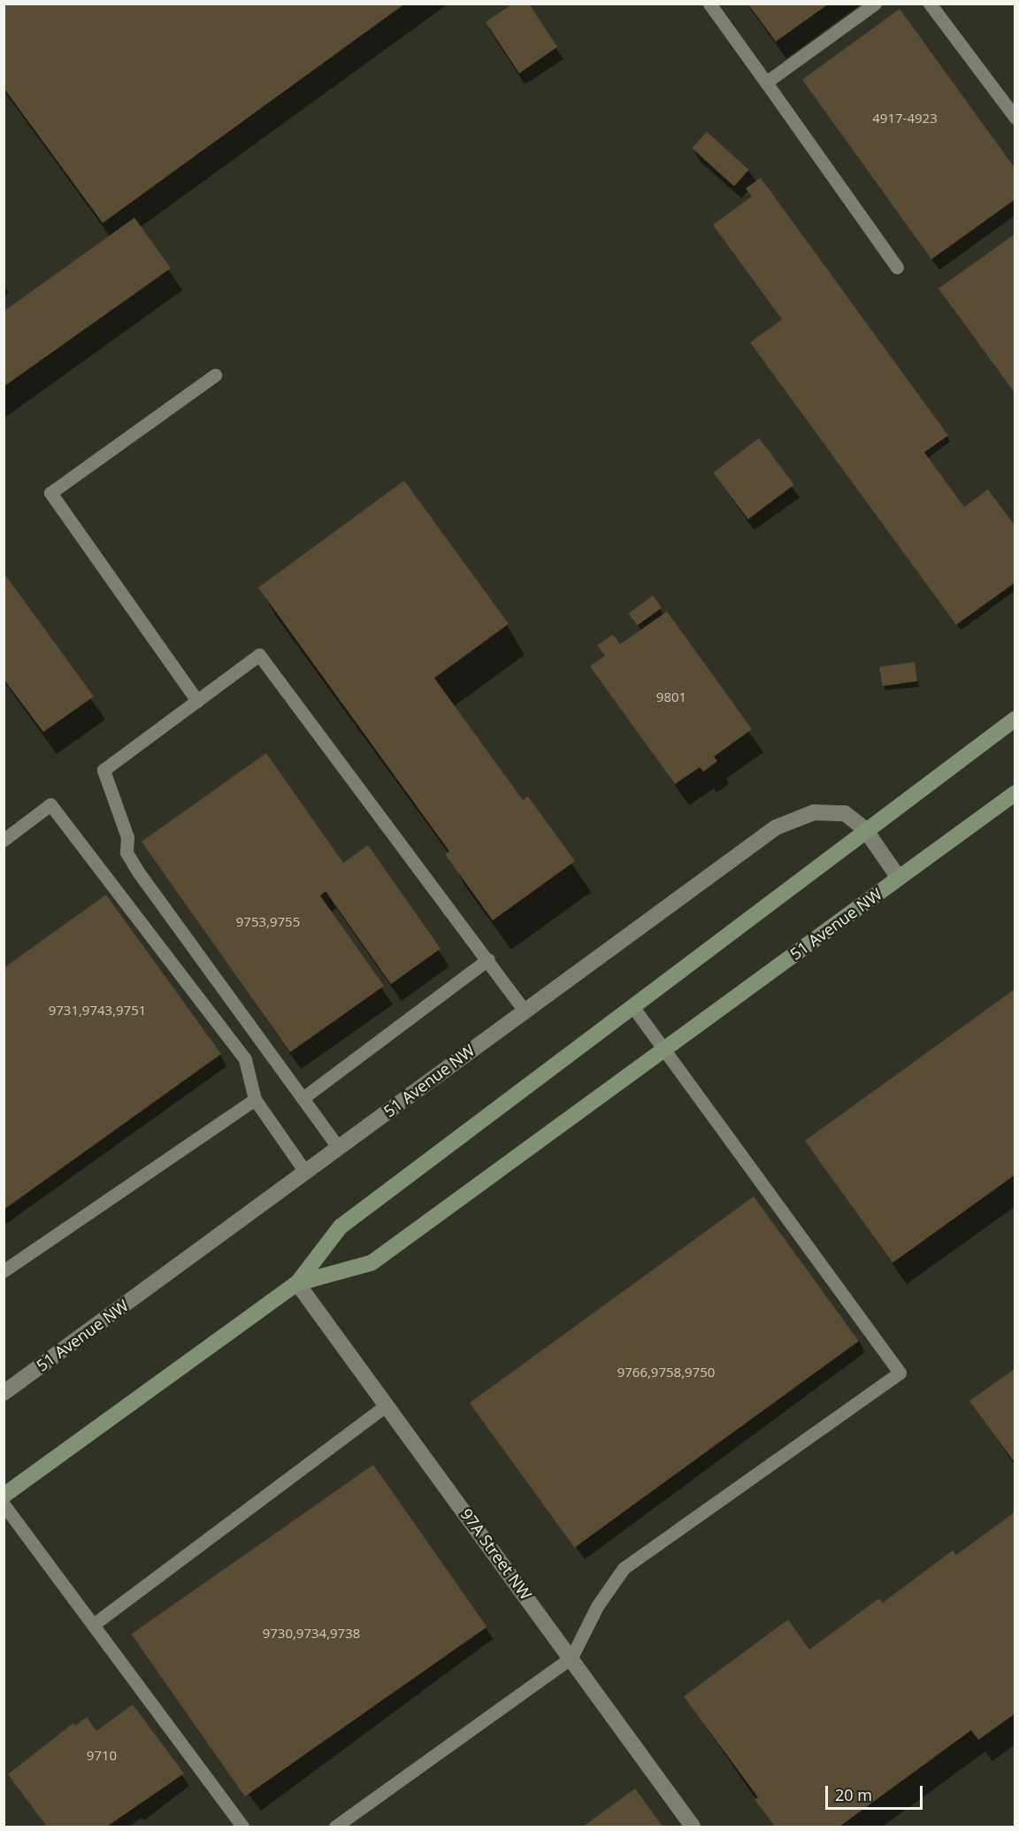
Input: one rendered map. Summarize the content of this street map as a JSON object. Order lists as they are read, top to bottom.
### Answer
{
  "streets": {
    "main road": ["51 Avenue NW"],
    "street": ["97A Street NW"]
  },
  "crossings": [
    ["51 Avenue NW", "97A Street NW"]
  ],
  "house_numbers": [
    "4917-4923",
    "9801",
    "9753,9755",
    "9731,9743,9751",
    "9766,9758,9750",
    "9730,9734,9738",
    "9710"
  ],
  "scale_bar": "20 m"
}
